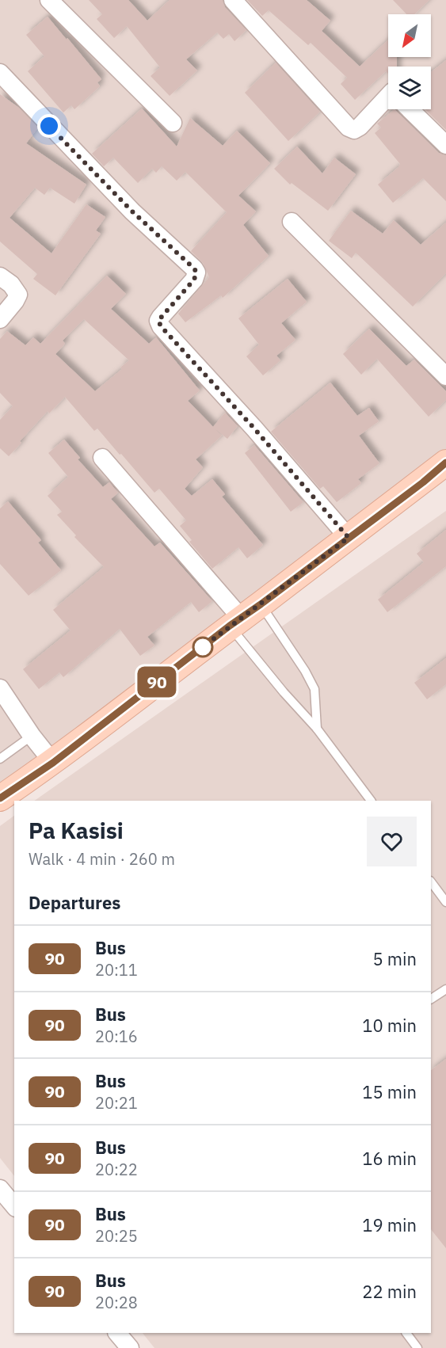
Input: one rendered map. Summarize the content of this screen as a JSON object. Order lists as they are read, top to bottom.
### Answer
{
  "lines": ["bus line 90"],
  "north": "bottom left",
  "page": {
    "on_map": "90",
    "heading": [
      ["Pa Kasisi", "Walk · 4 min · 260 m"],
      "Departures"
    ],
    "list": [
      {
        "mark": "90",
        "name": "Bus",
        "note": "20:11",
        "value": "5 min"
      },
      {
        "mark": "90",
        "name": "Bus",
        "note": "20:16",
        "value": "10 min"
      },
      {
        "mark": "90",
        "name": "Bus",
        "note": "20:21",
        "value": "15 min"
      },
      {
        "mark": "90",
        "name": "Bus",
        "note": "20:22",
        "value": "16 min"
      },
      {
        "mark": "90",
        "name": "Bus",
        "note": "20:25",
        "value": "19 min"
      },
      {
        "mark": "90",
        "name": "Bus",
        "note": "20:28",
        "value": "22 min"
      }
    ]
  }
}
